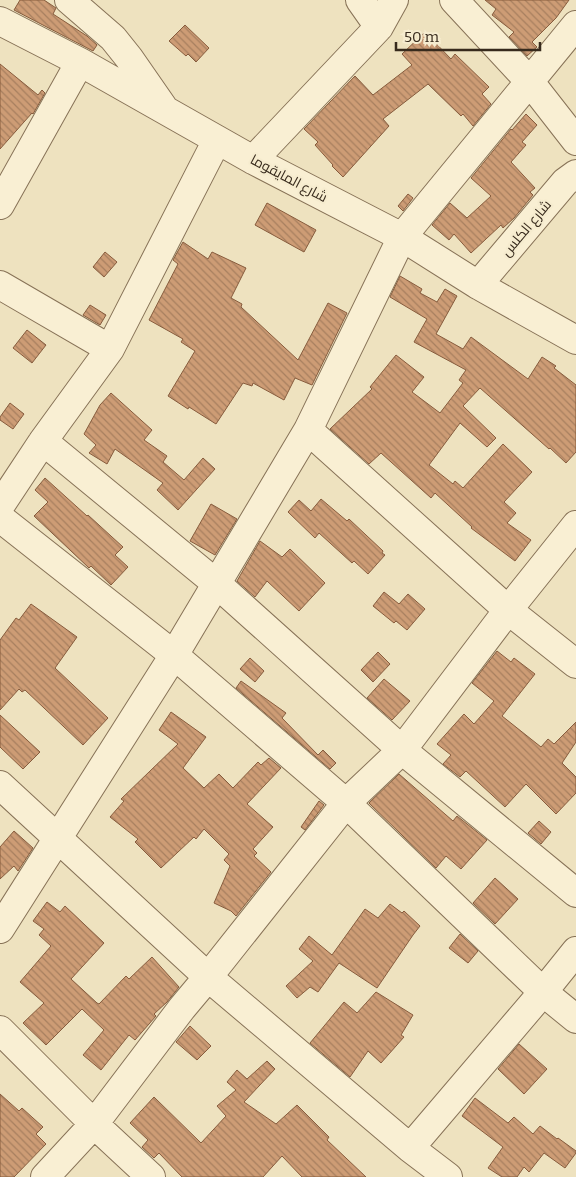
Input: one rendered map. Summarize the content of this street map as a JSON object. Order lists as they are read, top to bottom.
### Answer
{
  "streets": {
    "street": ["شارع المايقوما", "شارع الكلس"]
  },
  "crossings": [
    ["شارع المايقوما", "شارع الكلس"]
  ],
  "scale_bar": "50 m"
}
